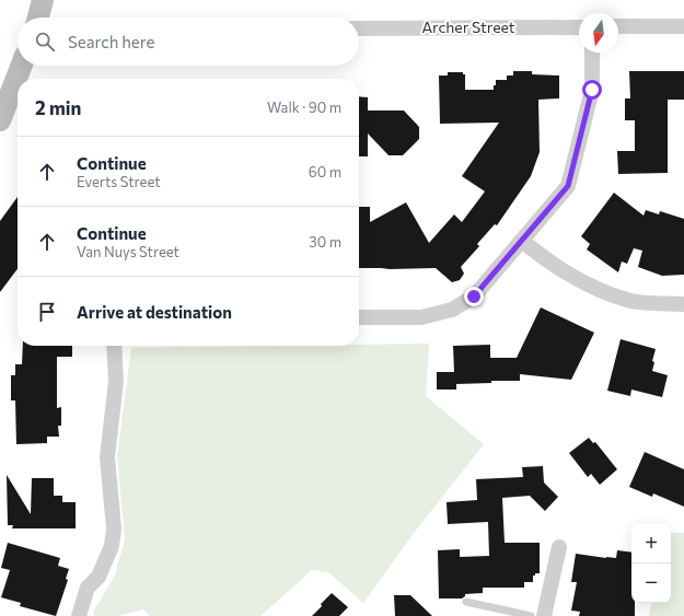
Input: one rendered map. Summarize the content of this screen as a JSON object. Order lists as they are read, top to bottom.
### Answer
{
  "streets": {
    "street": ["Archer Street"]
  },
  "north": "bottom",
  "page": {
    "search": "Search here",
    "heading": ["2 min", "Walk · 90 m"],
    "list": [
      ["Continue", "Everts Street", "60 m"],
      ["Continue", "Van Nuys Street", "30 m"],
      "Arrive at destination"
    ],
    "map_buttons": ["+", "−"]
  }
}
